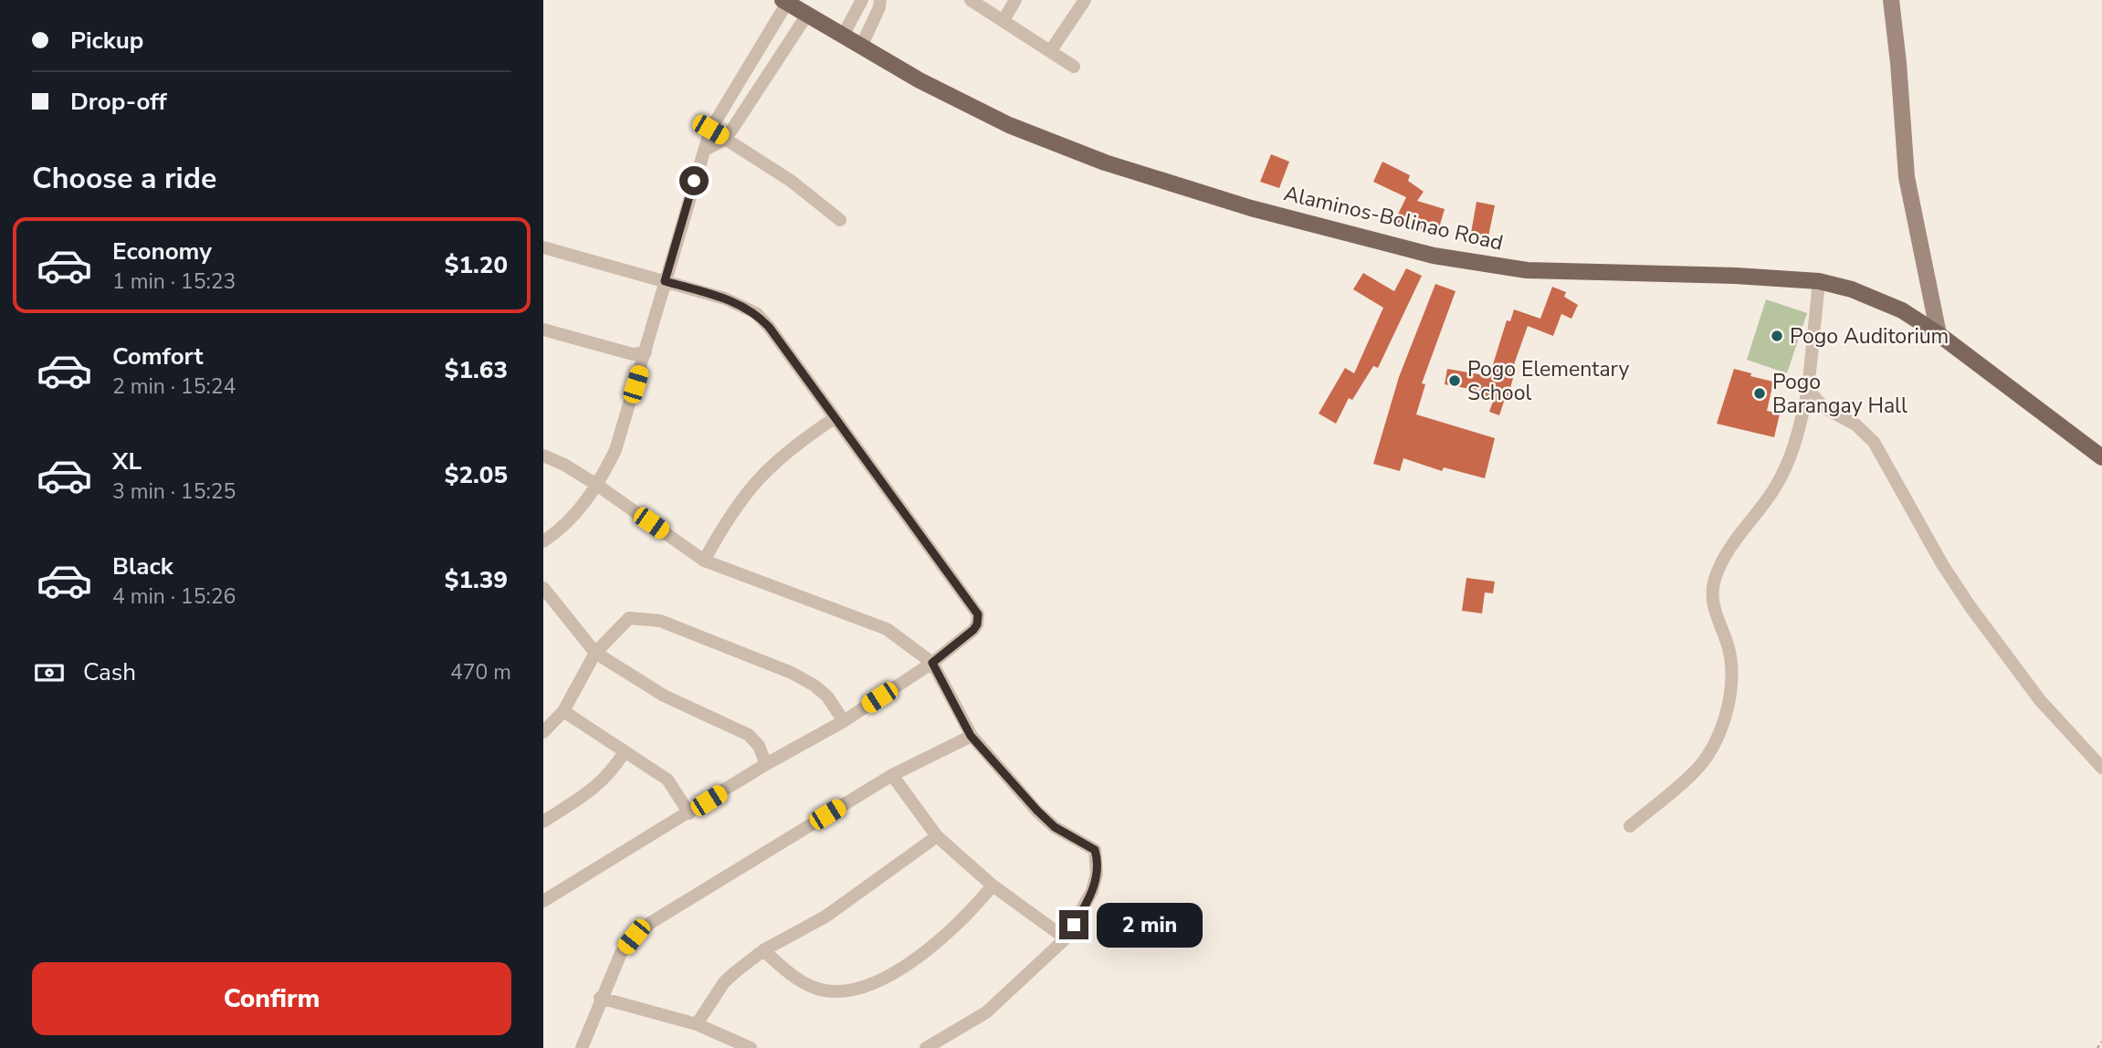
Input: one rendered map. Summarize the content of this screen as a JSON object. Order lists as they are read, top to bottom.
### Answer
{
  "streets": {
    "main road": ["Alaminos-Bolinao Road"]
  },
  "places": ["Pogo Auditorium", "Pogo Elementary School", "Pogo Barangay Hall"],
  "page": {
    "banner": ["Pickup", "Drop-off"],
    "heading": "Choose a ride",
    "list": [
      {
        "name": "Economy",
        "note": "1 min · 15:23",
        "value": "$1.20"
      },
      {
        "name": "Comfort",
        "note": "2 min · 15:24",
        "value": "$1.63"
      },
      {
        "name": "XL",
        "note": "3 min · 15:25",
        "value": "$2.05"
      },
      {
        "name": "Black",
        "note": "4 min · 15:26",
        "value": "$1.39"
      }
    ],
    "pay": ["Cash", "470 m"],
    "bubble": "2 min",
    "buttons": "Confirm"
  }
}
